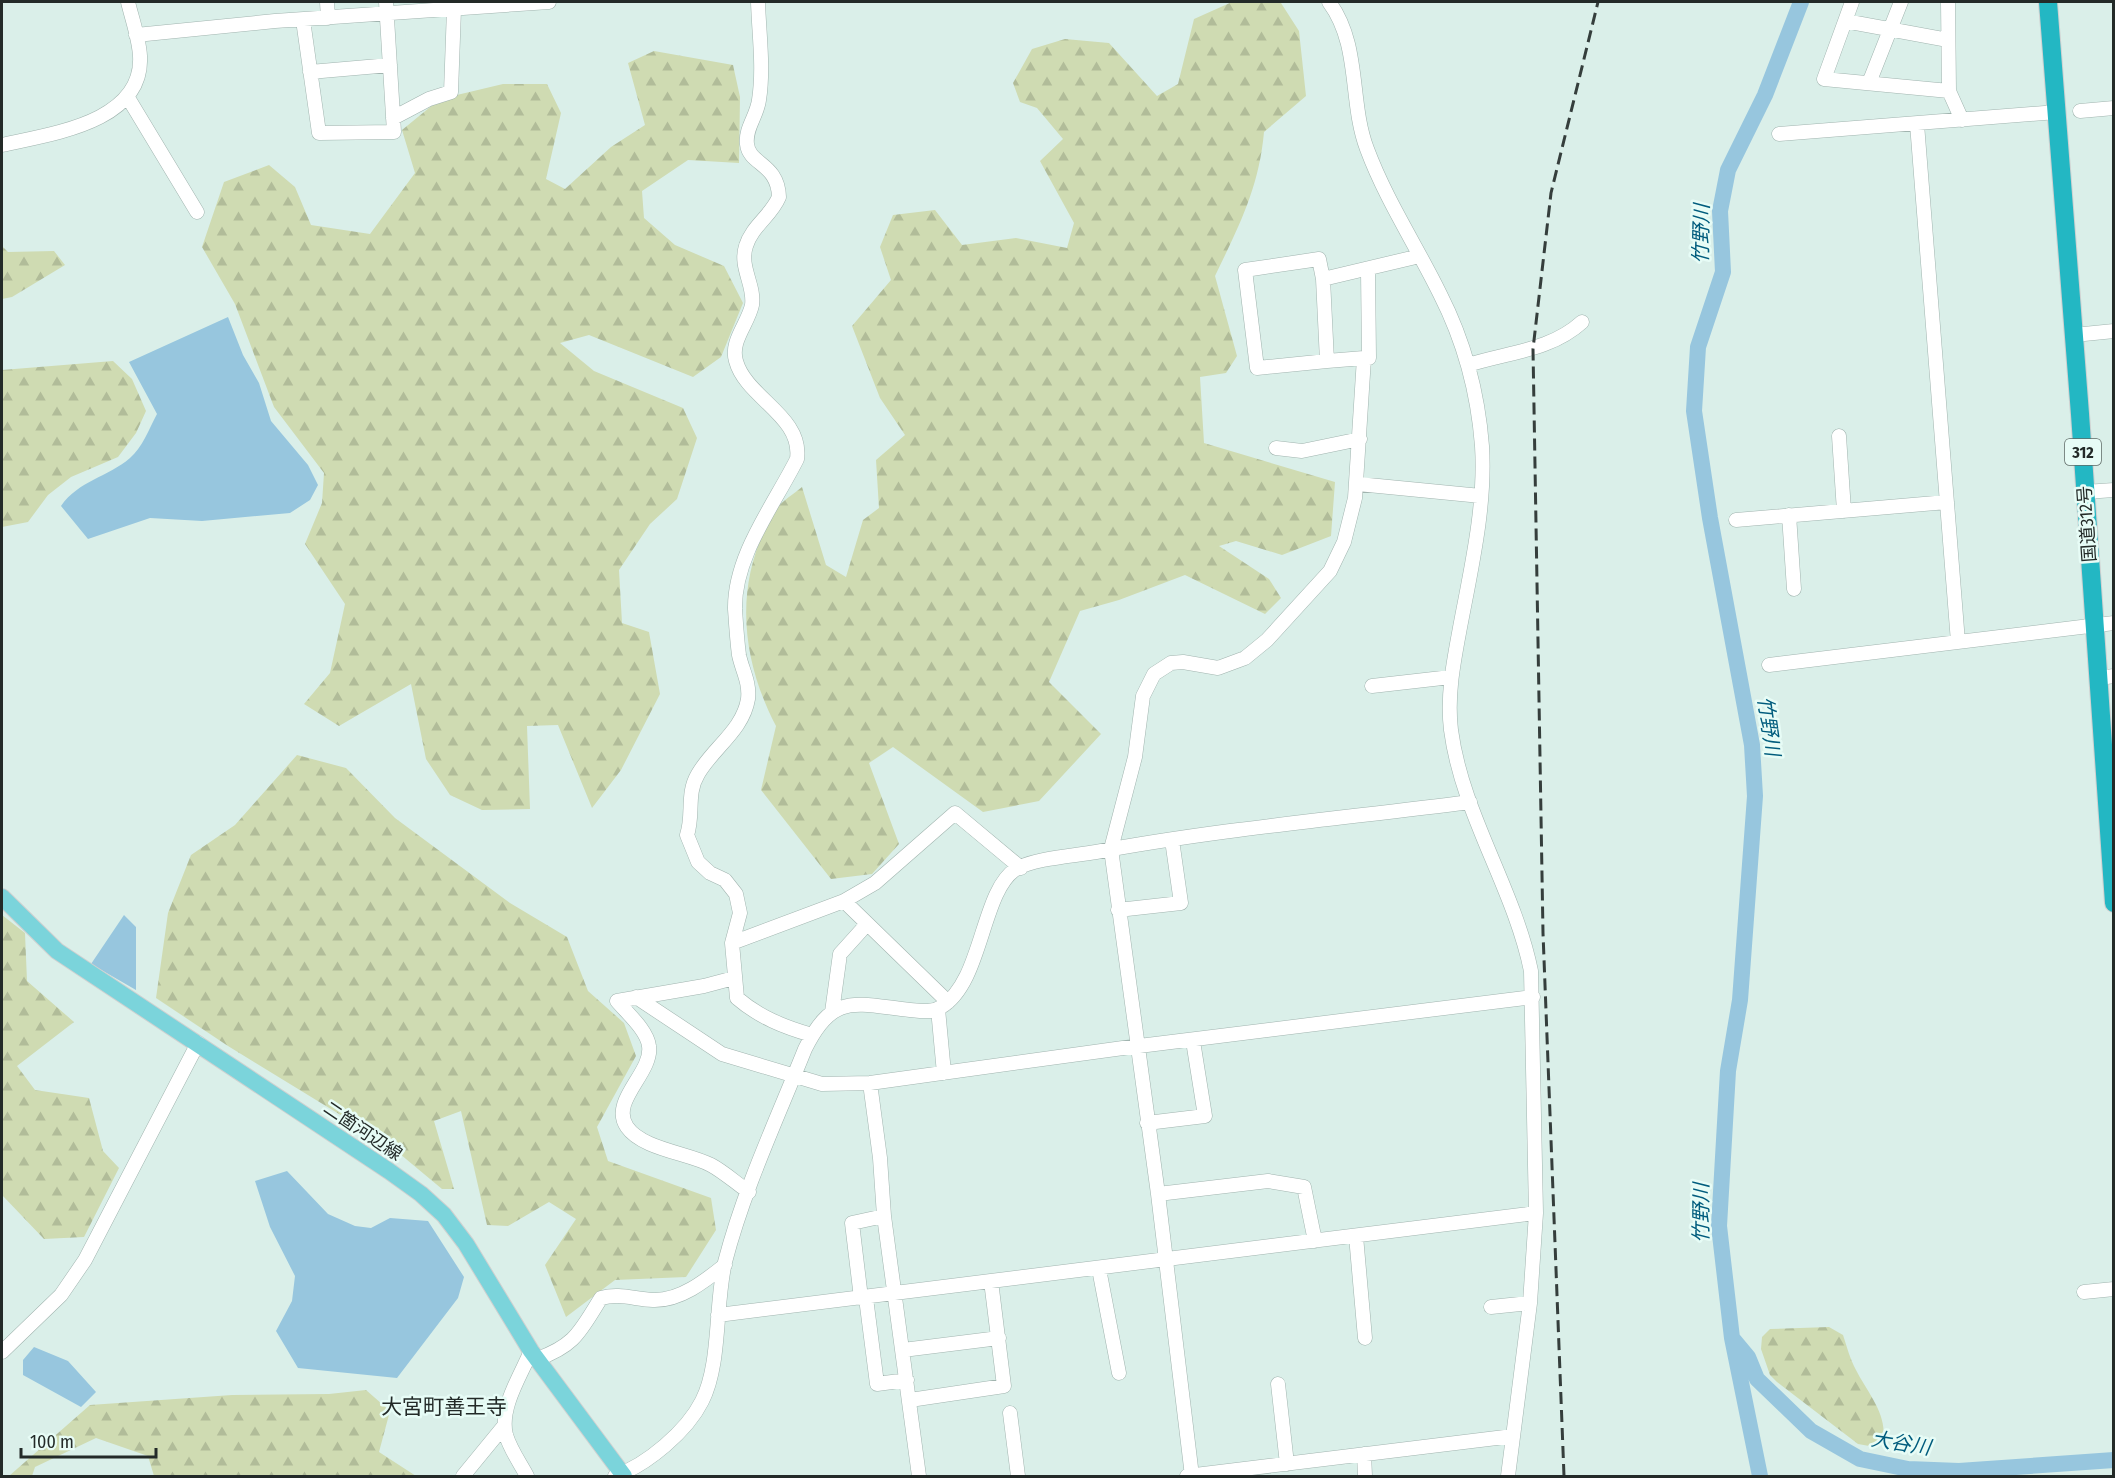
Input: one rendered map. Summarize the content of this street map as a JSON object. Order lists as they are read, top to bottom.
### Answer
{
  "streets": {
    "highway": ["312", "国道312号"],
    "main road": ["二箇河辺線"]
  },
  "districts": ["大宮町善王寺"],
  "water": ["竹野川", "大谷川"],
  "scale_bar": "100 m"
}
